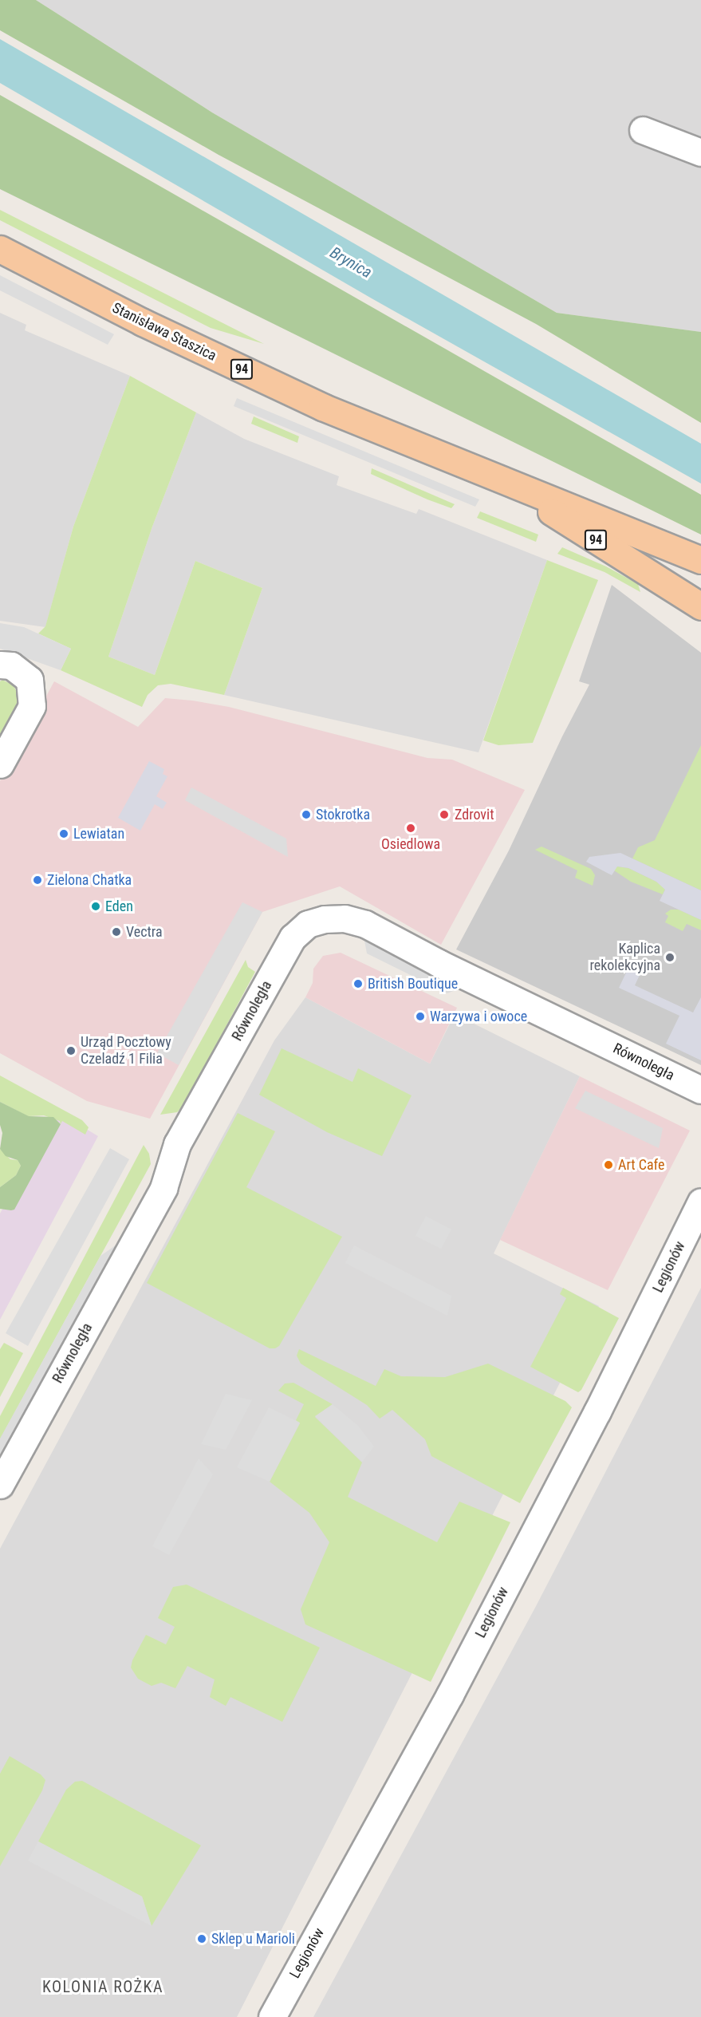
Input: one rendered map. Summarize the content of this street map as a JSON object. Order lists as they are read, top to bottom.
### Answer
{
  "streets": {
    "main road": ["Stanisława Staszica", "94"],
    "street": ["Równoległa", "Legionów"]
  },
  "districts": ["KOLONIA ROŻKA"],
  "water": ["Brynica"],
  "places": [
    "Stokrotka",
    "Zdrovit",
    "Osiedlowa",
    "Lewiatan",
    "Zielona Chatka",
    "Eden",
    "Vectra",
    "Kaplica rekolekcyjna",
    "British Boutique",
    "Warzywa i owoce",
    "Urząd Pocztowy Czeladź 1 Filia",
    "Art Cafe",
    "Sklep u Marioli"
  ]
}
